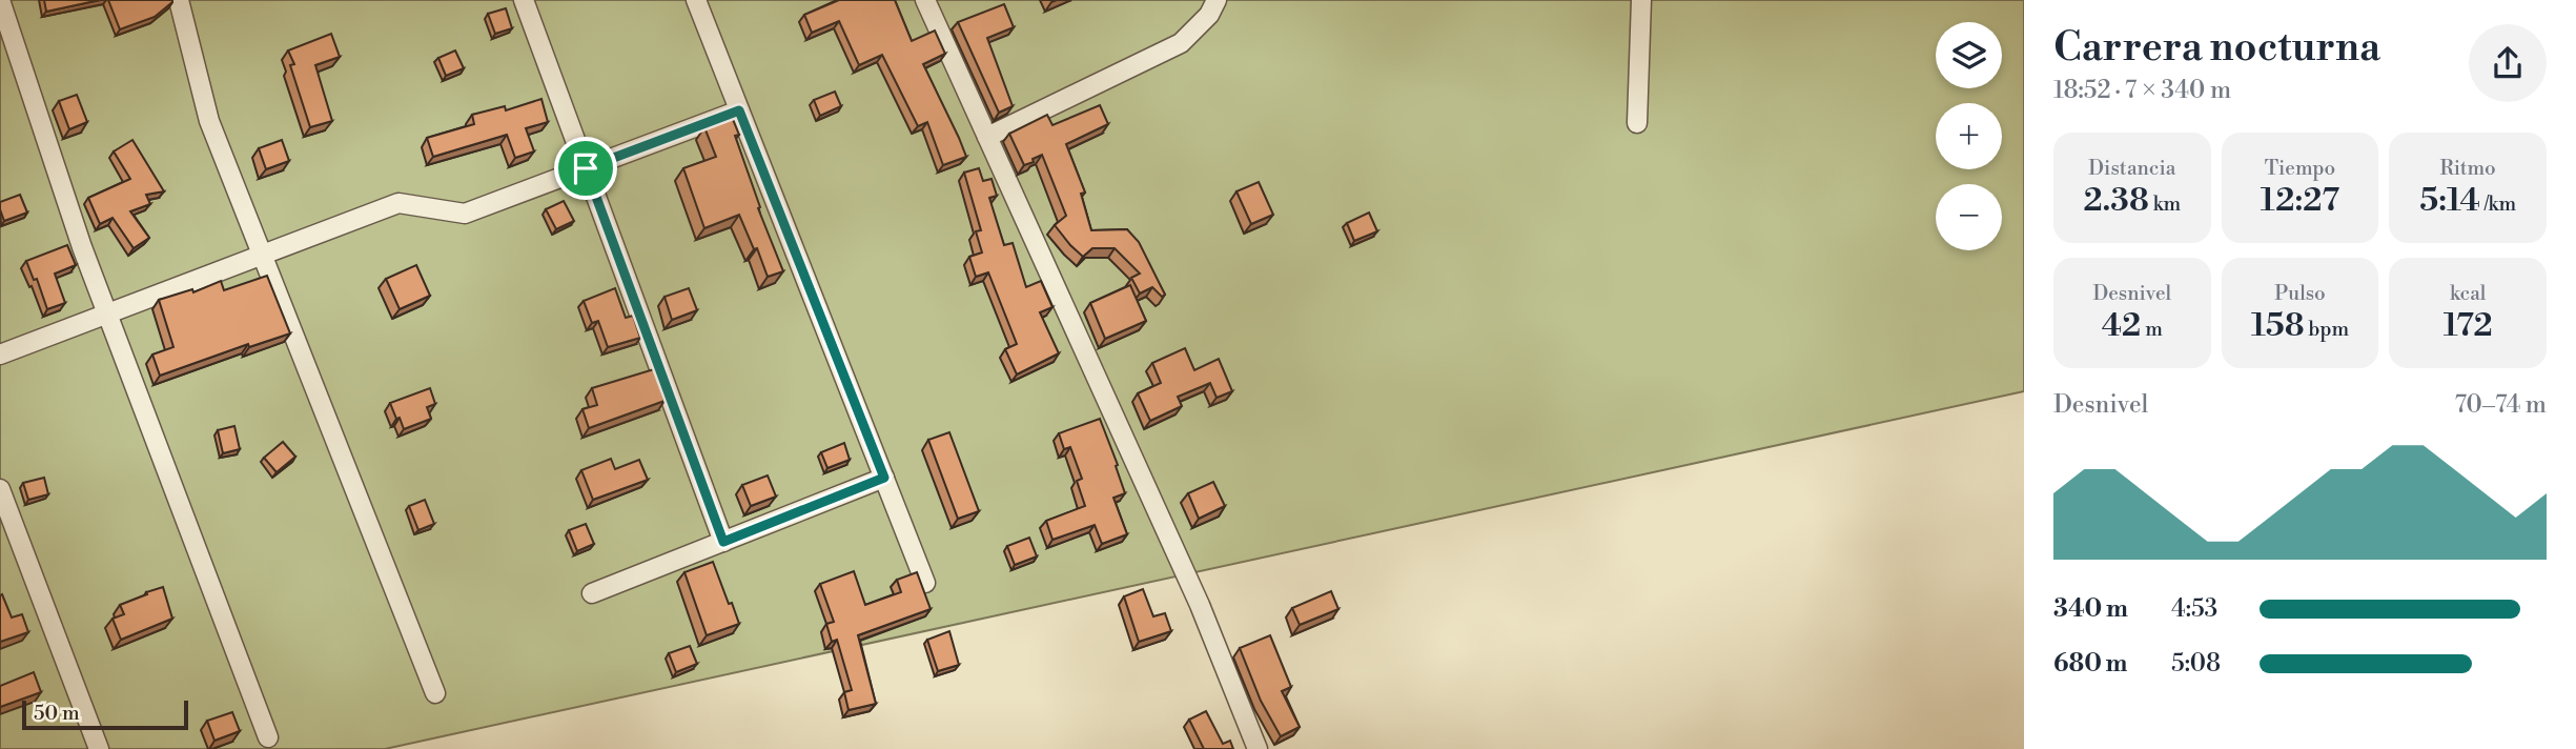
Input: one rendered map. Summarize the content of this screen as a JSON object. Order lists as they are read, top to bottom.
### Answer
{
  "scale_bar": "50 m",
  "page": {
    "heading": ["Carrera nocturna", "18:52 · 7 × 340 m"],
    "map_buttons": ["+", "−"],
    "stats": [
      ["Distancia", "2.38 km"],
      ["Tiempo", "12:27"],
      ["Ritmo", "5:14 /km"],
      ["Desnivel", "42 m"],
      ["Pulso", "158 bpm"],
      ["kcal", "172"]
    ],
    "chart": ["Desnivel", "70–74 m"],
    "list": [
      {
        "name": "340 m",
        "note": "4:53"
      },
      {
        "name": "680 m",
        "note": "5:08"
      }
    ],
    "scale": "50 m"
  }
}
